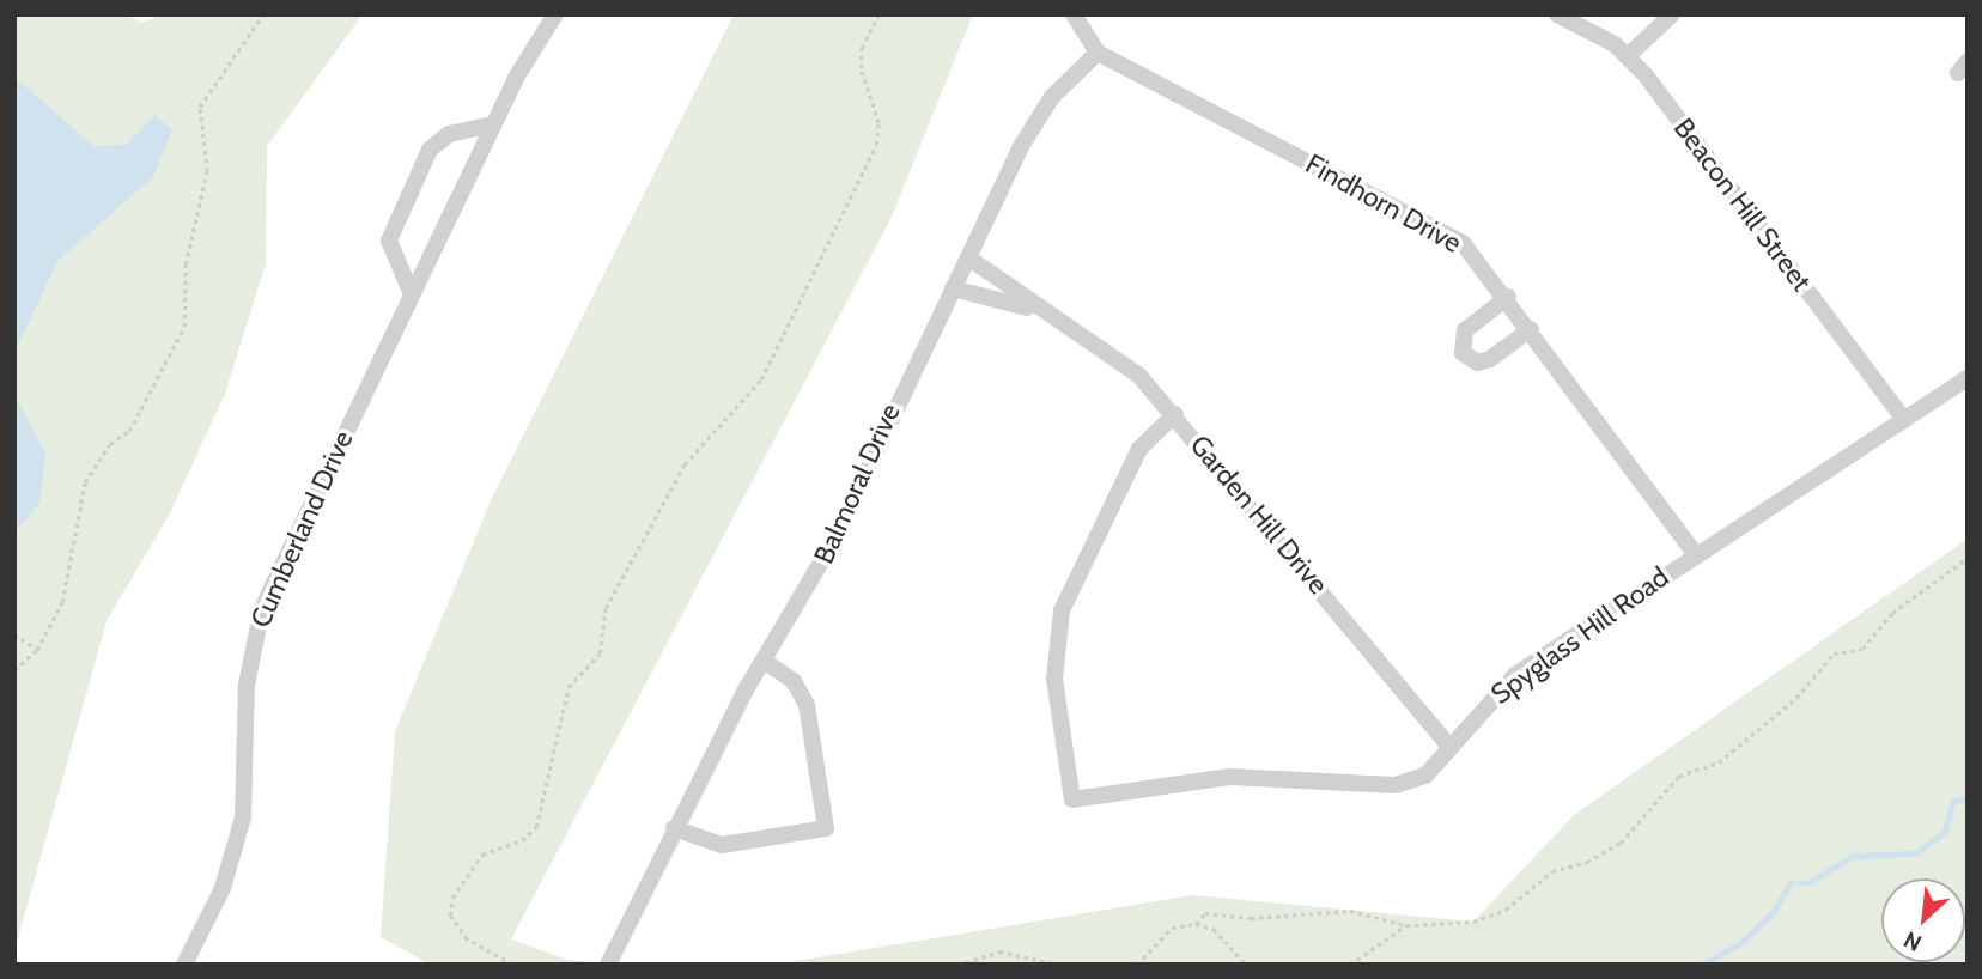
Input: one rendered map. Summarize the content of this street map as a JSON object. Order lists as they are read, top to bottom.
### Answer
{
  "streets": {
    "street": [
      "Findhorn Drive",
      "Beacon Hill Street",
      "Balmoral Drive",
      "Garden Hill Drive",
      "Cumberland Drive",
      "Spyglass Hill Road"
    ]
  },
  "crossings": [
    ["Findhorn Drive", "Balmoral Drive"],
    ["Findhorn Drive", "Spyglass Hill Road"],
    ["Beacon Hill Street", "Spyglass Hill Road"],
    ["Balmoral Drive", "Garden Hill Drive"],
    ["Garden Hill Drive", "Spyglass Hill Road"]
  ],
  "north": "bottom left"
}
